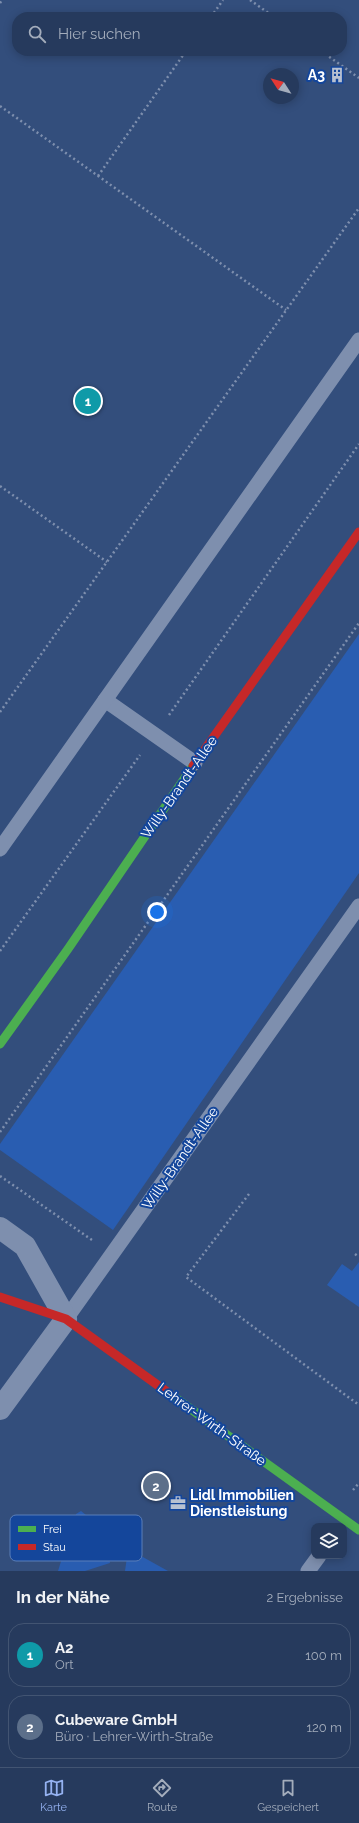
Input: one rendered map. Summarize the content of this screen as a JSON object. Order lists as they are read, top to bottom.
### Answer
{
  "streets": {
    "main road": ["Willy-Brandt-Allee", "Lehrer-Wirth-Straße"]
  },
  "crossings": [
    ["Willy-Brandt-Allee", "Lehrer-Wirth-Straße"]
  ],
  "places": {
    "building": ["A3"],
    "office": ["Lidl Immobilien Dienstleistung"]
  },
  "legend": ["Frei", "Stau"],
  "north": "top left",
  "page": {
    "search": "Hier suchen",
    "pins": ["1", "2"],
    "heading": ["In der Nähe", "2 Ergebnisse"],
    "list": [
      {
        "mark": "1",
        "name": "A2",
        "note": "Ort",
        "value": "100 m"
      },
      {
        "mark": "2",
        "name": "Cubeware GmbH",
        "note": "Büro · Lehrer-Wirth-Straße",
        "value": "120 m"
      }
    ],
    "nav": ["Karte", "Route", "Gespeichert"]
  }
}
